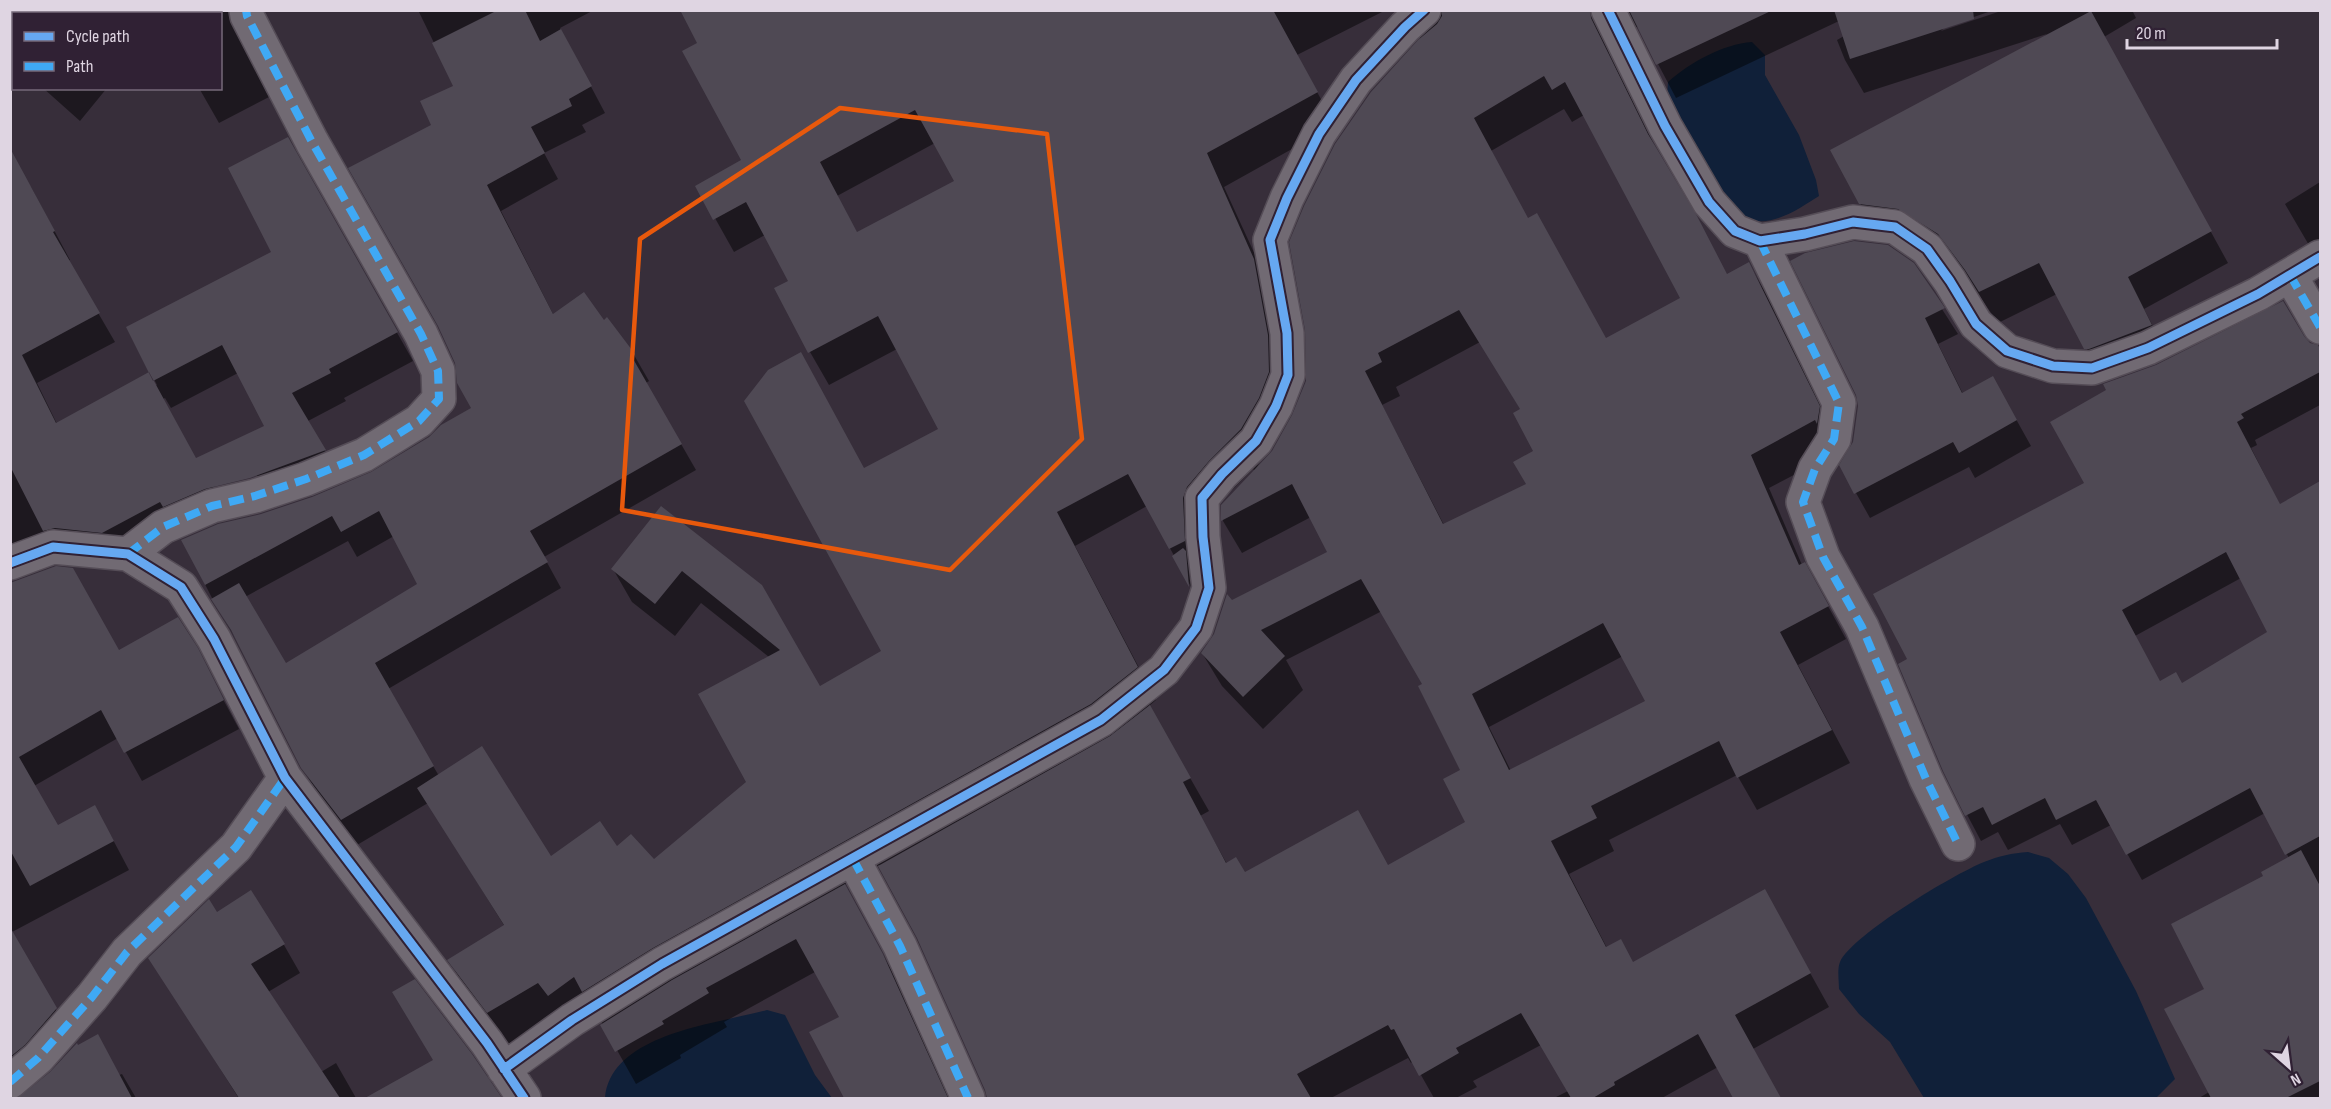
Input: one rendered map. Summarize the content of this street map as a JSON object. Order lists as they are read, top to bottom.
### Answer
{
  "legend": ["Cycle path", "Path"],
  "scale_bar": "20 m",
  "north": "bottom right"
}
